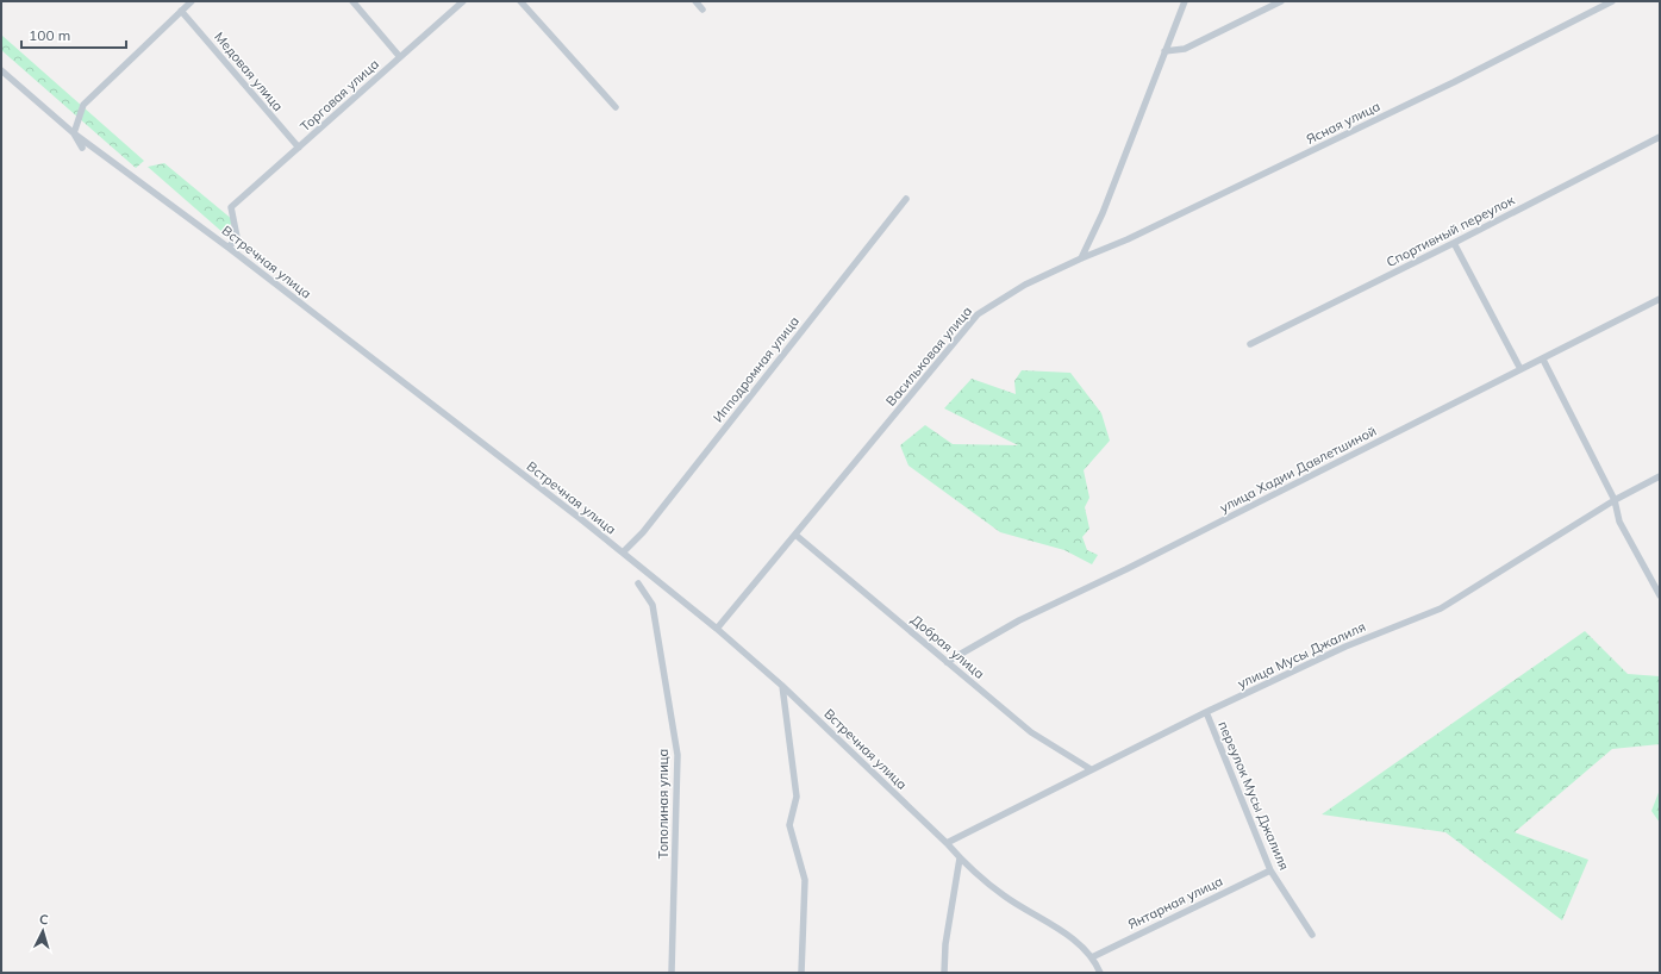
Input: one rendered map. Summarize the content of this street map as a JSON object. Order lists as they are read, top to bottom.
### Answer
{
  "streets": {
    "street": [
      "Медовая улица",
      "Торговая улица",
      "Ясная улица",
      "Спортивный переулок",
      "Встречная улица",
      "Васильковая улица",
      "Ипподромная улица",
      "улица Хадии Давлетшиной",
      "Добрая улица",
      "улица Мусы Джалиля",
      "переулок Мусы Джалиля",
      "Тополиная улица",
      "Янтарная улица"
    ]
  },
  "crossings": [
    ["Медовая улица", "Торговая улица"],
    ["Торговая улица", "Встречная улица"],
    ["Ясная улица", "Васильковая улица"],
    ["Встречная улица", "Васильковая улица"],
    ["Встречная улица", "Ипподромная улица"],
    ["Встречная улица", "улица Мусы Джалиля"],
    ["Встречная улица", "Янтарная улица"],
    ["Васильковая улица", "Добрая улица"],
    ["улица Хадии Давлетшиной", "Добрая улица"],
    ["Добрая улица", "улица Мусы Джалиля"],
    ["улица Мусы Джалиля", "переулок Мусы Джалиля"],
    ["переулок Мусы Джалиля", "Янтарная улица"]
  ],
  "scale_bar": "100 m",
  "north": "top"
}
